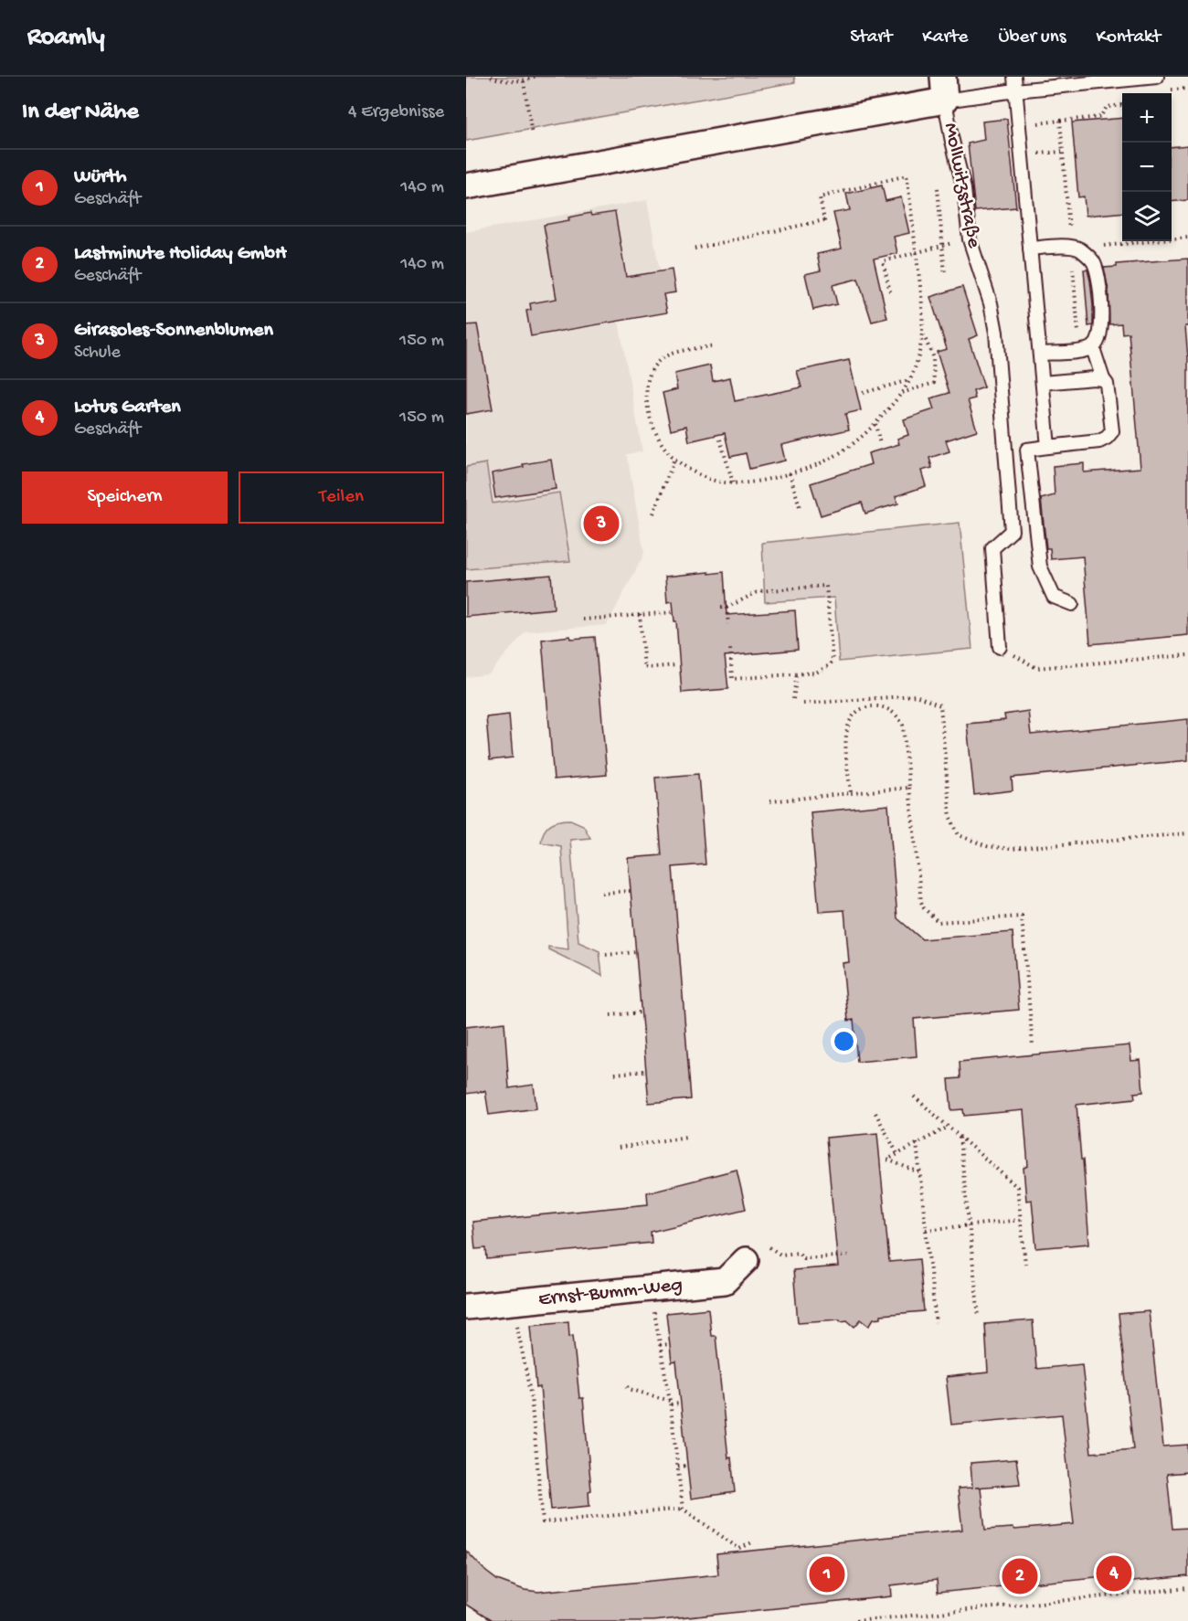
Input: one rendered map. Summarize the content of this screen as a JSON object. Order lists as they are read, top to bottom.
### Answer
{
  "streets": {
    "street": ["Mollwitzstraße", "Ernst-Bumm-Weg"]
  },
  "page": {
    "header": "Roamly",
    "nav": [
      "Start",
      "Karte",
      "Über uns",
      "Kontakt"
    ],
    "heading": ["In der Nähe", "4 Ergebnisse"],
    "map_buttons": ["+", "−"],
    "list": [
      {
        "mark": "1",
        "name": "Würth",
        "note": "Geschäft",
        "value": "140 m"
      },
      {
        "mark": "2",
        "name": "Lastminute Holiday GmbH",
        "note": "Geschäft",
        "value": "140 m"
      },
      {
        "mark": "3",
        "name": "Girasoles-Sonnenblumen",
        "note": "Schule",
        "value": "150 m"
      },
      {
        "mark": "4",
        "name": "Lotus Garten",
        "note": "Geschäft",
        "value": "150 m"
      }
    ],
    "buttons": ["Speichern", "Teilen"],
    "pins": [
      "3",
      "4",
      "1",
      "2"
    ]
  }
}
